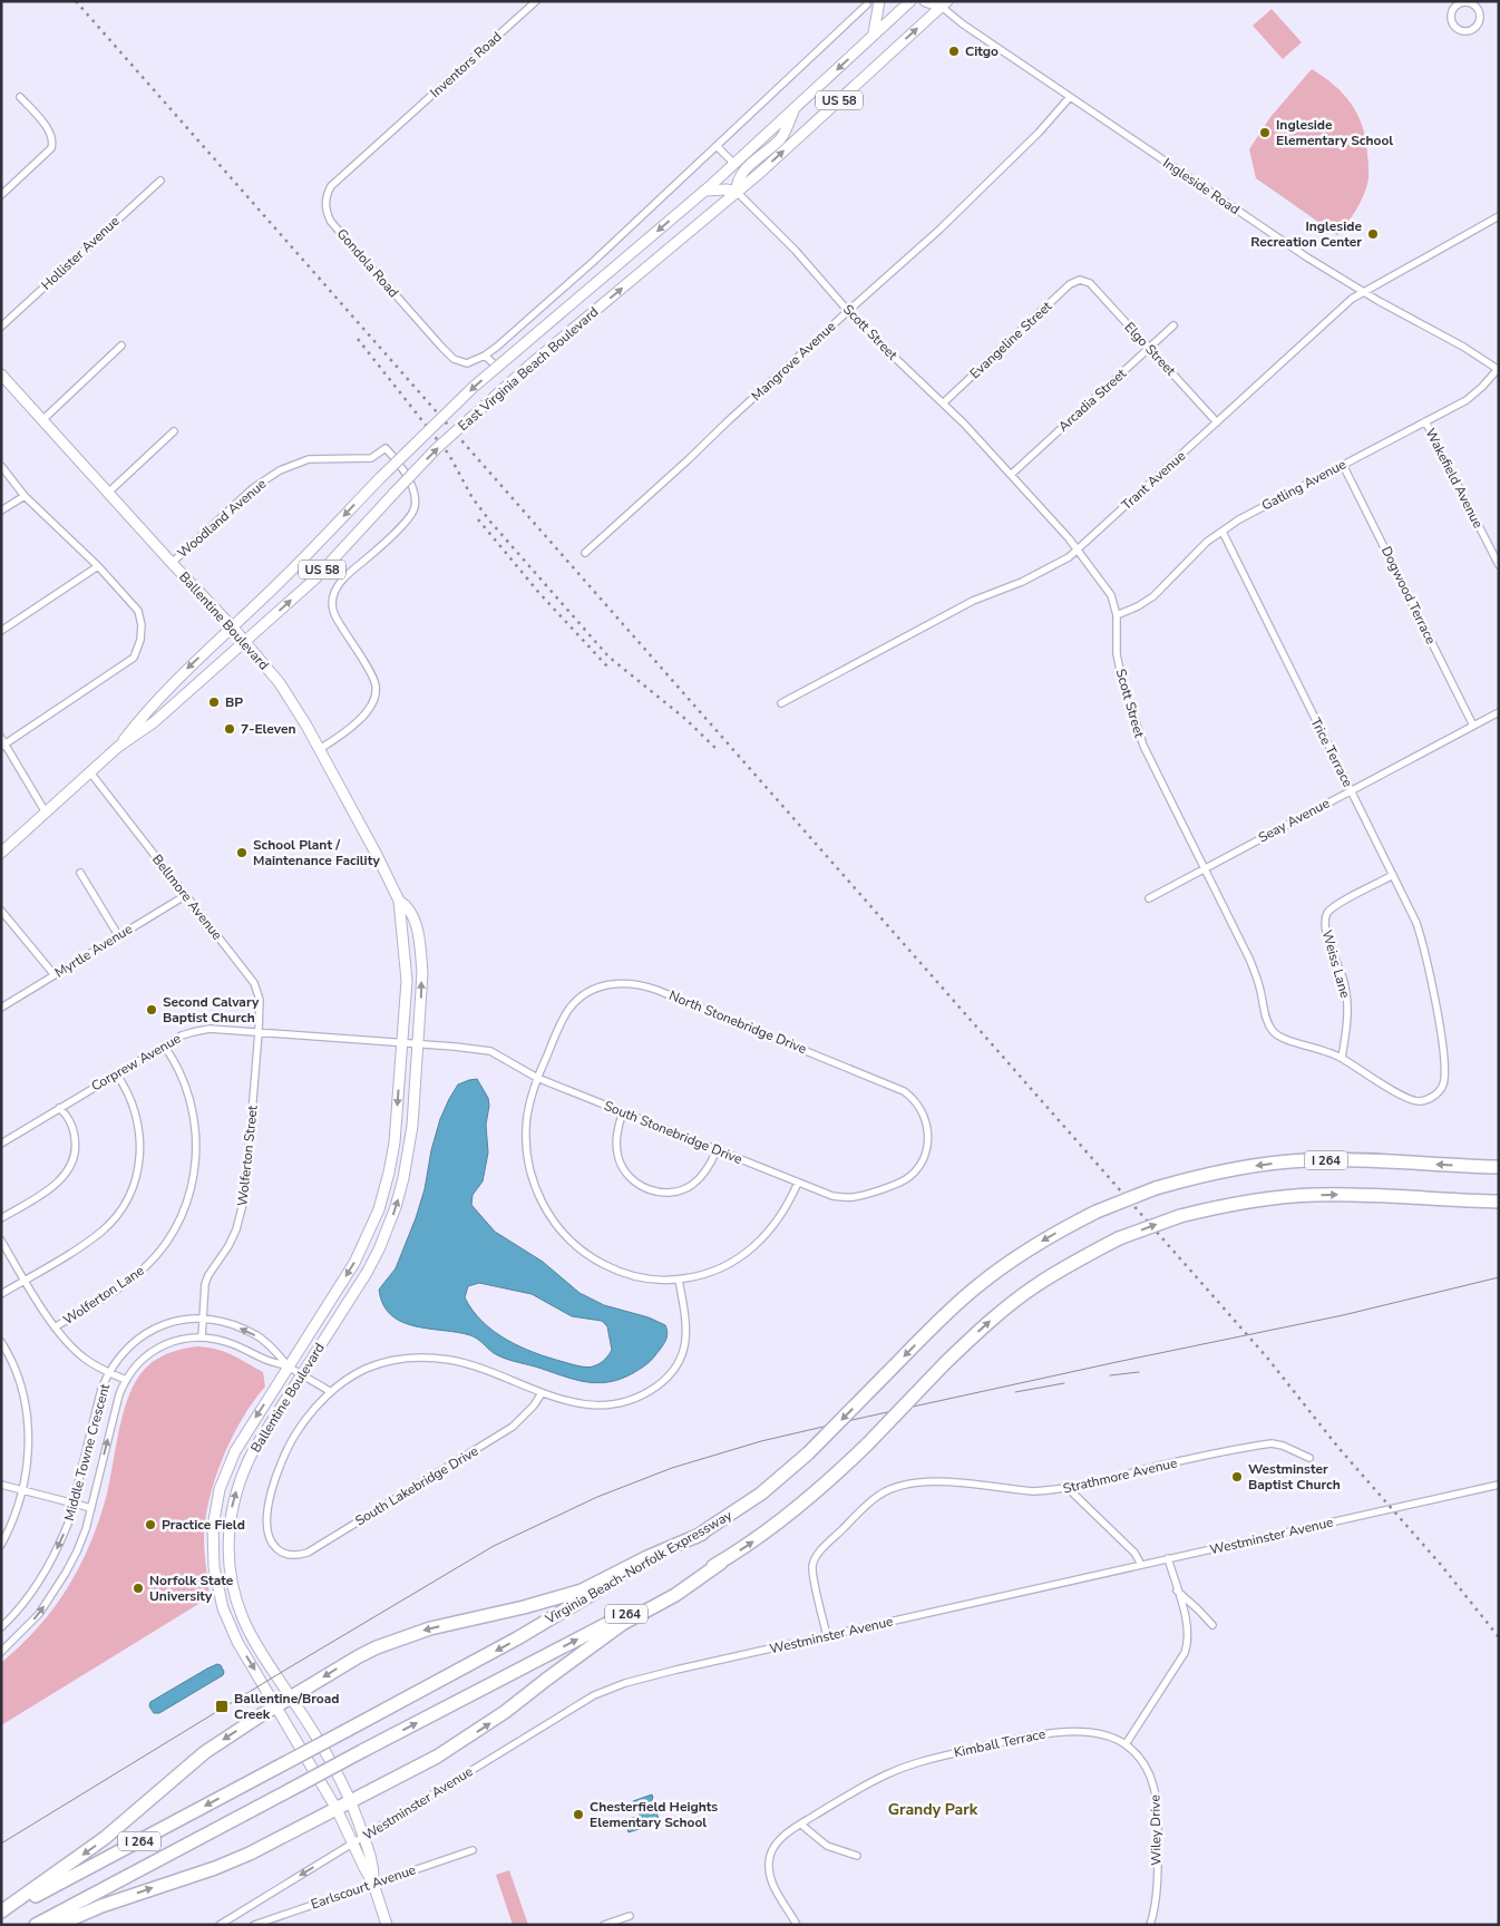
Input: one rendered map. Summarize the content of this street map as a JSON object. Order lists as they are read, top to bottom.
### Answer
{
  "streets": {
    "highway": ["I 264", "Virginia Beach-Norfolk Expressway"],
    "main road": [
      "US 58",
      "Ingleside Road",
      "East Virginia Beach Boulevard",
      "Ballentine Boulevard"
    ],
    "street": [
      "Inventors Road",
      "Hollister Avenue",
      "Gondola Road",
      "Scott Street",
      "Evangeline Street",
      "Elgo Street",
      "Mangrove Avenue",
      "Arcadia Street",
      "Wakefield Avenue",
      "Trant Avenue",
      "Gatling Avenue",
      "Woodland Avenue",
      "Dogwood Terrace",
      "Trice Terrace",
      "Seay Avenue",
      "Bellmore Avenue",
      "Myrtle Avenue",
      "Weiss Lane",
      "North Stonebridge Drive",
      "Corprew Avenue",
      "South Stonebridge Drive",
      "Wolferton Street",
      "Wolferton Lane",
      "Middle Towne Crescent",
      "Strathmore Avenue",
      "South Lakebridge Drive",
      "Westminster Avenue",
      "Kimball Terrace",
      "Wiley Drive",
      "Earlscourt Avenue"
    ]
  },
  "crossings": [
    ["Inventors Road", "Gondola Road"],
    ["Ingleside Road", "Mangrove Avenue"],
    ["Ingleside Road", "East Virginia Beach Boulevard"],
    ["Ingleside Road", "Trant Avenue"],
    ["Ingleside Road", "Gatling Avenue"],
    ["Scott Street", "Evangeline Street"],
    ["Scott Street", "Mangrove Avenue"],
    ["Scott Street", "East Virginia Beach Boulevard"],
    ["Scott Street", "Arcadia Street"],
    ["Scott Street", "Trant Avenue"],
    ["Scott Street", "Gatling Avenue"],
    ["Scott Street", "Trice Terrace"],
    ["Scott Street", "Seay Avenue"],
    ["Scott Street", "Weiss Lane"],
    ["Evangeline Street", "Elgo Street"],
    ["Elgo Street", "Arcadia Street"],
    ["Elgo Street", "Trant Avenue"],
    ["East Virginia Beach Boulevard", "Ballentine Boulevard"],
    ["East Virginia Beach Boulevard", "Bellmore Avenue"],
    ["Wakefield Avenue", "Gatling Avenue"],
    ["Gatling Avenue", "Dogwood Terrace"],
    ["Gatling Avenue", "Trice Terrace"],
    ["Woodland Avenue", "Ballentine Boulevard"],
    ["Dogwood Terrace", "Seay Avenue"],
    ["Ballentine Boulevard", "Corprew Avenue"],
    ["Ballentine Boulevard", "South Stonebridge Drive"],
    ["Ballentine Boulevard", "Middle Towne Crescent"],
    ["Ballentine Boulevard", "Westminster Avenue"],
    ["Ballentine Boulevard", "Earlscourt Avenue"],
    ["Trice Terrace", "Seay Avenue"],
    ["Trice Terrace", "Weiss Lane"],
    ["Bellmore Avenue", "Myrtle Avenue"],
    ["Bellmore Avenue", "Corprew Avenue"],
    ["Bellmore Avenue", "Wolferton Street"],
    ["North Stonebridge Drive", "South Stonebridge Drive"],
    ["Corprew Avenue", "South Stonebridge Drive"],
    ["Corprew Avenue", "Wolferton Street"],
    ["Corprew Avenue", "Wolferton Lane"],
    ["Wolferton Street", "Middle Towne Crescent"],
    ["Middle Towne Crescent", "South Lakebridge Drive"],
    ["Strathmore Avenue", "Westminster Avenue"],
    ["Kimball Terrace", "Wiley Drive"]
  ],
  "districts": ["Grandy Park"],
  "places": {
    "other": [
      "Citgo",
      "Ingleside Elementary School",
      "Ingleside Recreation Center",
      "BP",
      "7-Eleven",
      "School Plant / Maintenance Facility",
      "Second Calvary Baptist Church",
      "Westminster Baptist Church",
      "Practice Field",
      "Norfolk State University",
      "Chesterfield Heights Elementary School"
    ],
    "transit": ["Ballentine/Broad Creek"]
  }
}
